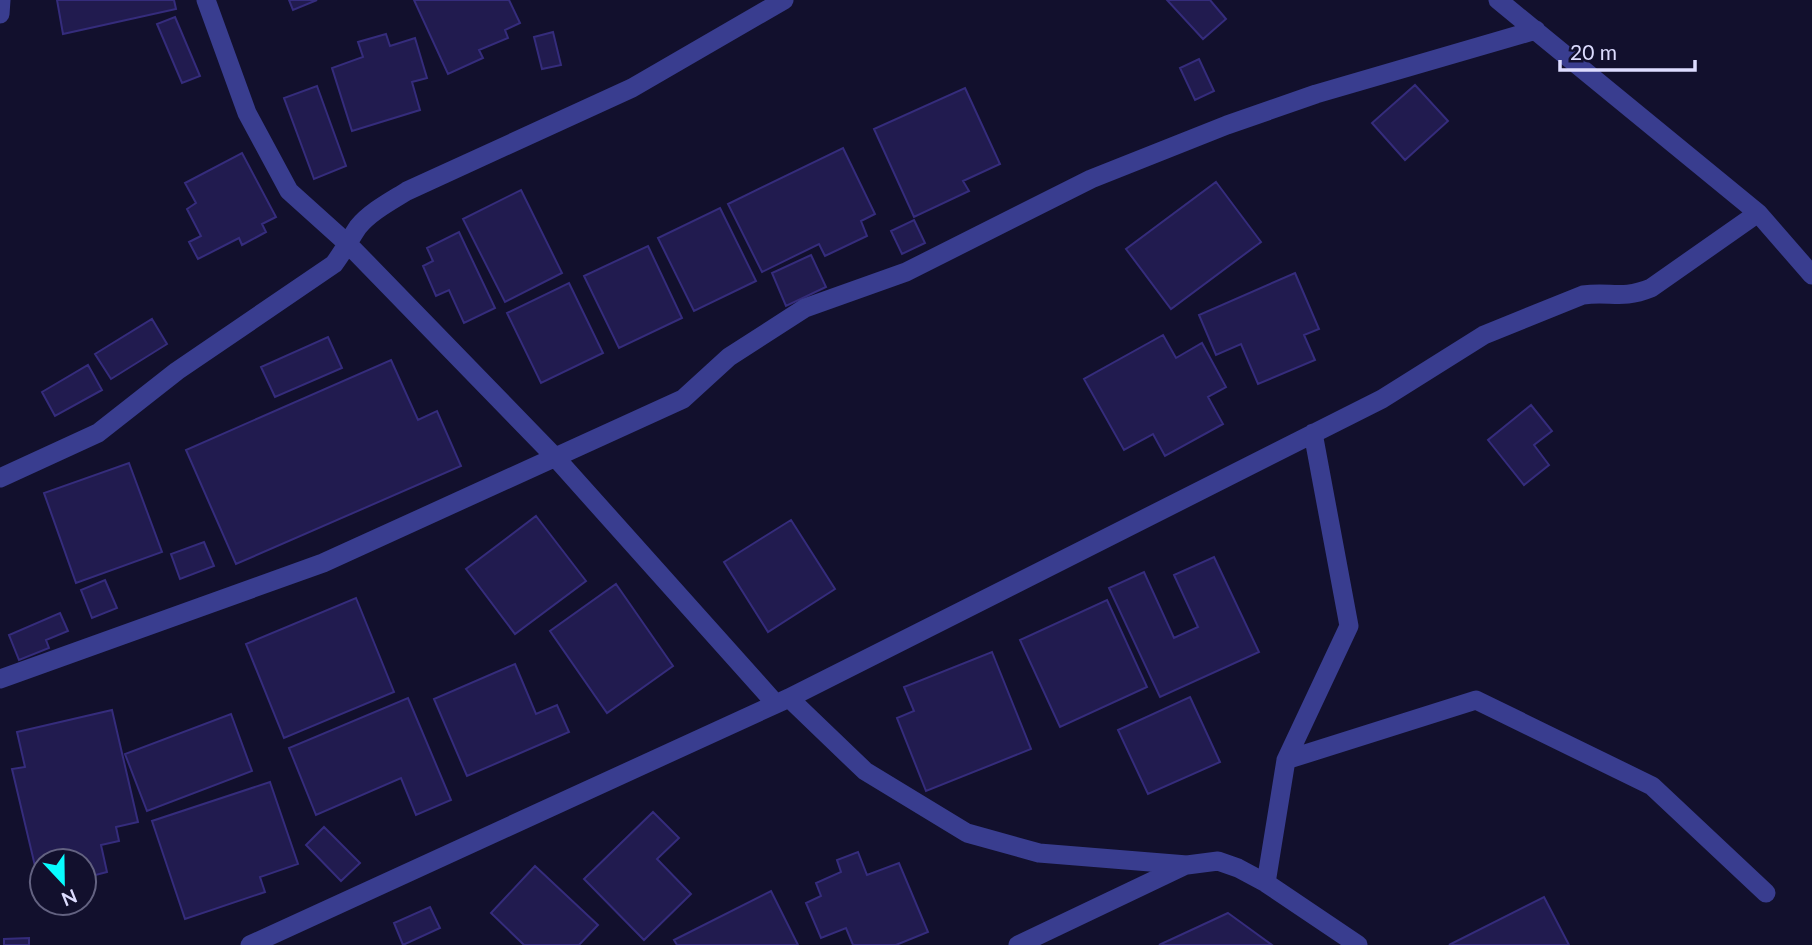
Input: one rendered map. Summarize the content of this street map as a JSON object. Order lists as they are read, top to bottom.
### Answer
{
  "scale_bar": "20 m",
  "north": "bottom"
}
